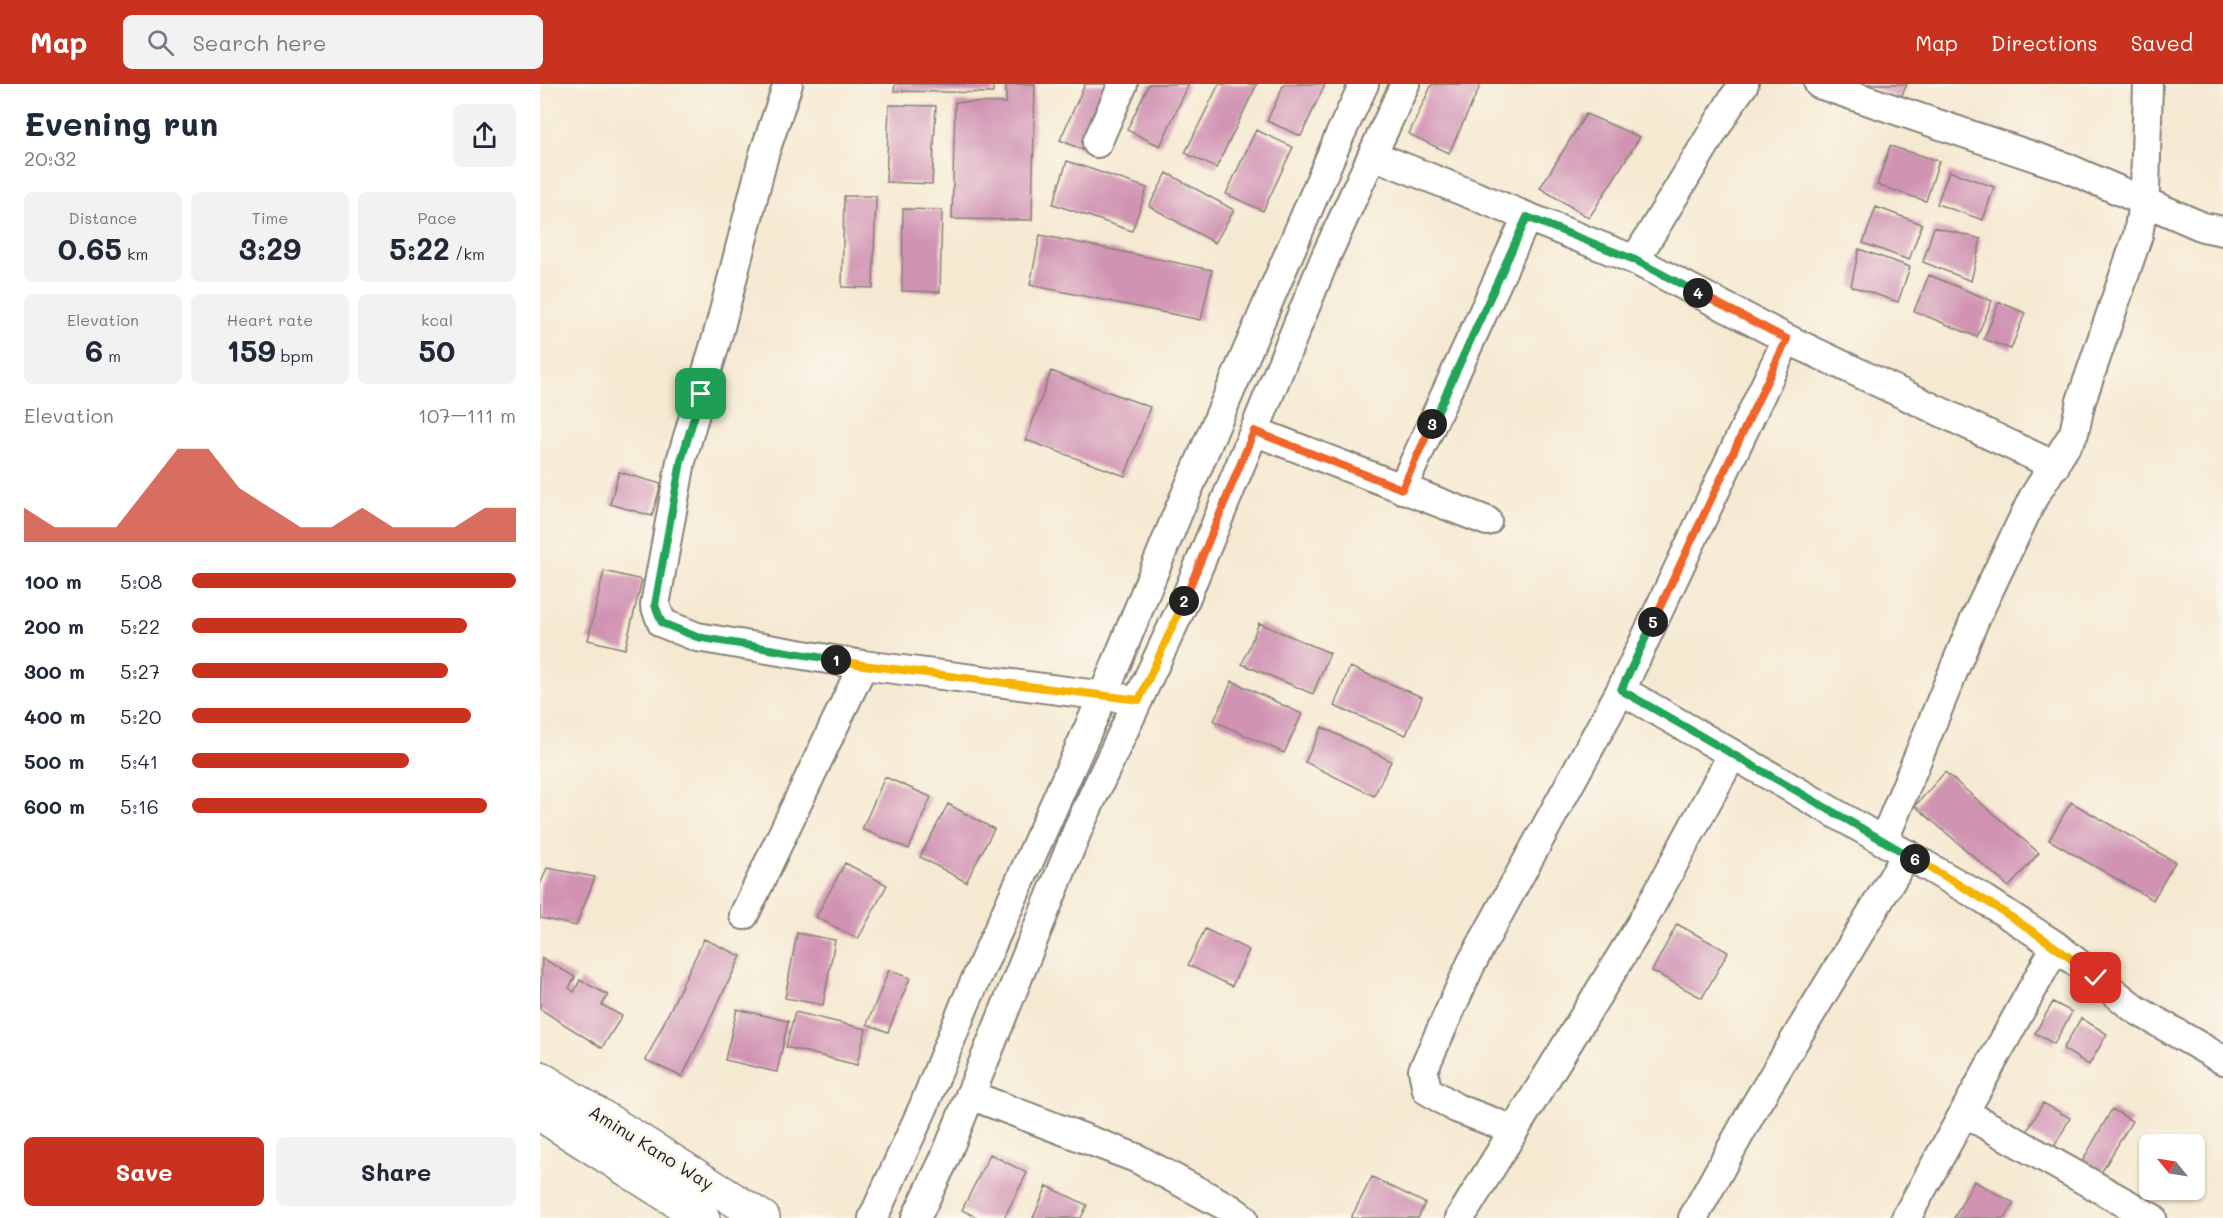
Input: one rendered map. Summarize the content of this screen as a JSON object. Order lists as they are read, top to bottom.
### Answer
{
  "streets": {
    "main road": ["Aminu Kano Way"]
  },
  "north": "top left",
  "page": {
    "header": "Map",
    "search": "Search here",
    "nav": ["Map", "Directions", "Saved"],
    "heading": ["Evening run", "20:32"],
    "stats": [
      ["Distance", "0.65 km"],
      ["Time", "3:29"],
      ["Pace", "5:22 /km"],
      ["Elevation", "6 m"],
      ["Heart rate", "159 bpm"],
      ["kcal", "50"]
    ],
    "pins": [
      "4",
      "3",
      "2",
      "5",
      "1",
      "6"
    ],
    "chart": ["Elevation", "107–111 m"],
    "list": [
      {
        "name": "100 m",
        "note": "5:08"
      },
      {
        "name": "200 m",
        "note": "5:22"
      },
      {
        "name": "300 m",
        "note": "5:27"
      },
      {
        "name": "400 m",
        "note": "5:20"
      },
      {
        "name": "500 m",
        "note": "5:41"
      },
      {
        "name": "600 m",
        "note": "5:16"
      }
    ],
    "buttons": ["Save", "Share"]
  }
}
